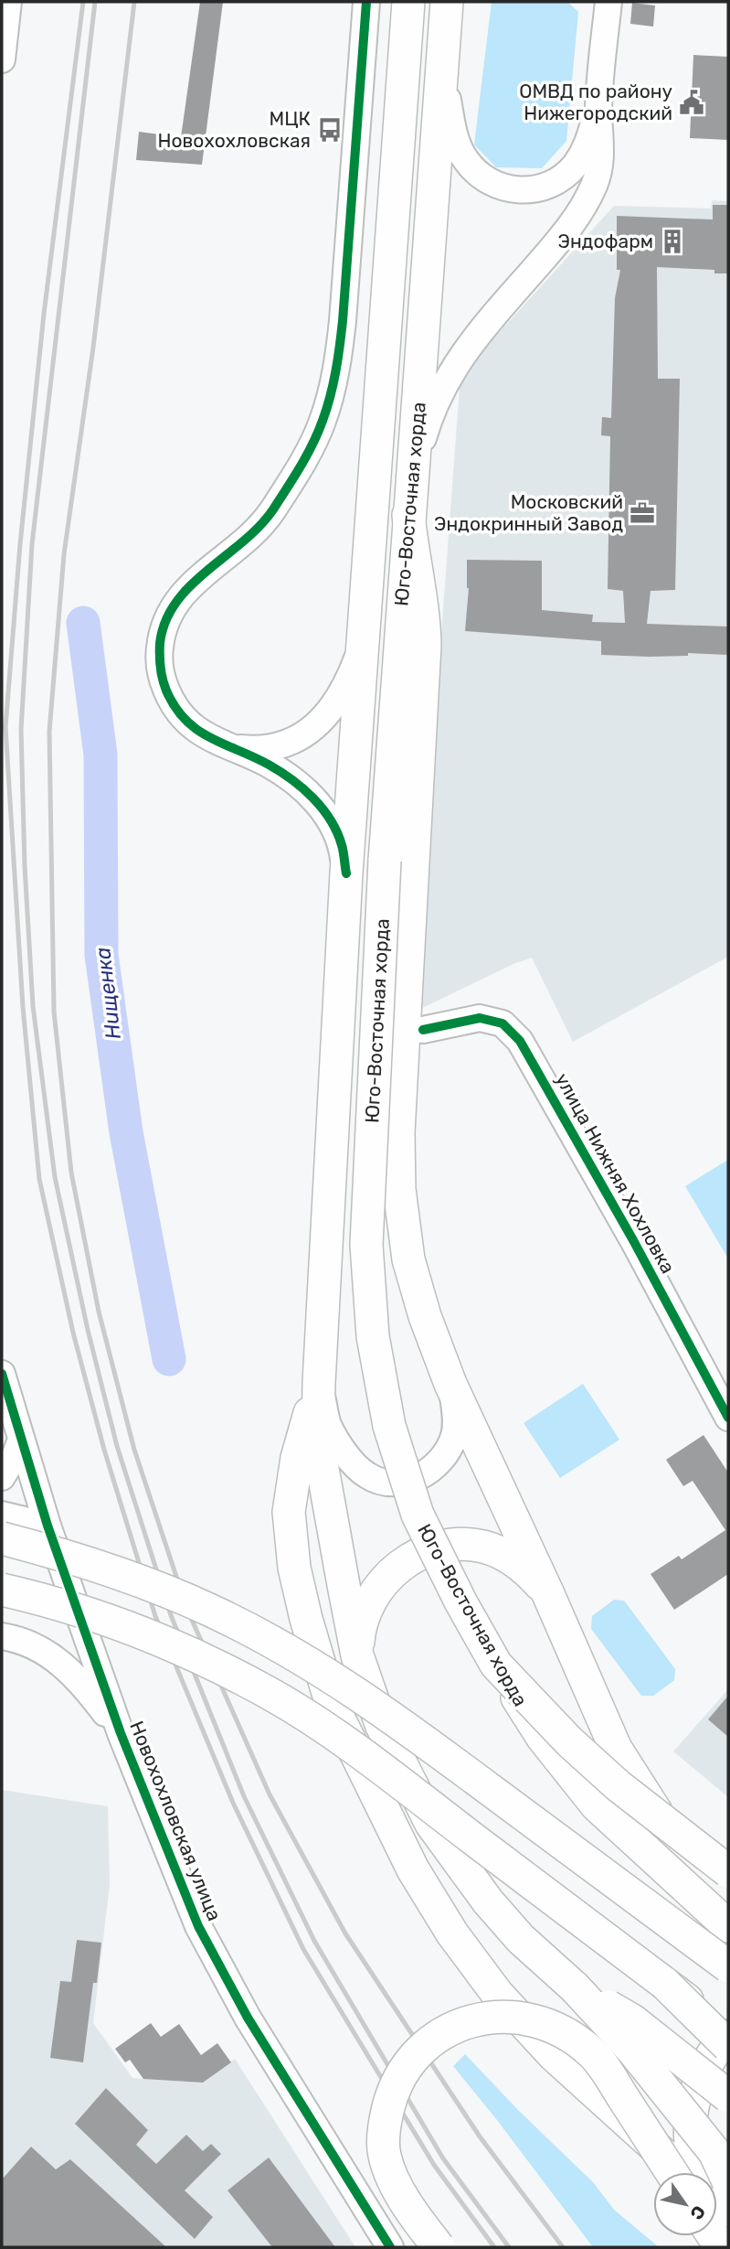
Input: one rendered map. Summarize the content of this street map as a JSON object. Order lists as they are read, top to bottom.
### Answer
{
  "streets": {
    "main road": ["Юго-Восточная хорда"],
    "street": ["улица Нижняя Хохловка", "Новохохловская улица"]
  },
  "water": ["Нищенка"],
  "places": {
    "public building": ["ОМВД по району Нижегородский"],
    "bus stop": ["МЦК Новохохловская"],
    "building": ["Эндофарм"],
    "office": ["Московский Эндокринный Завод"]
  },
  "north": "bottom right"
}
